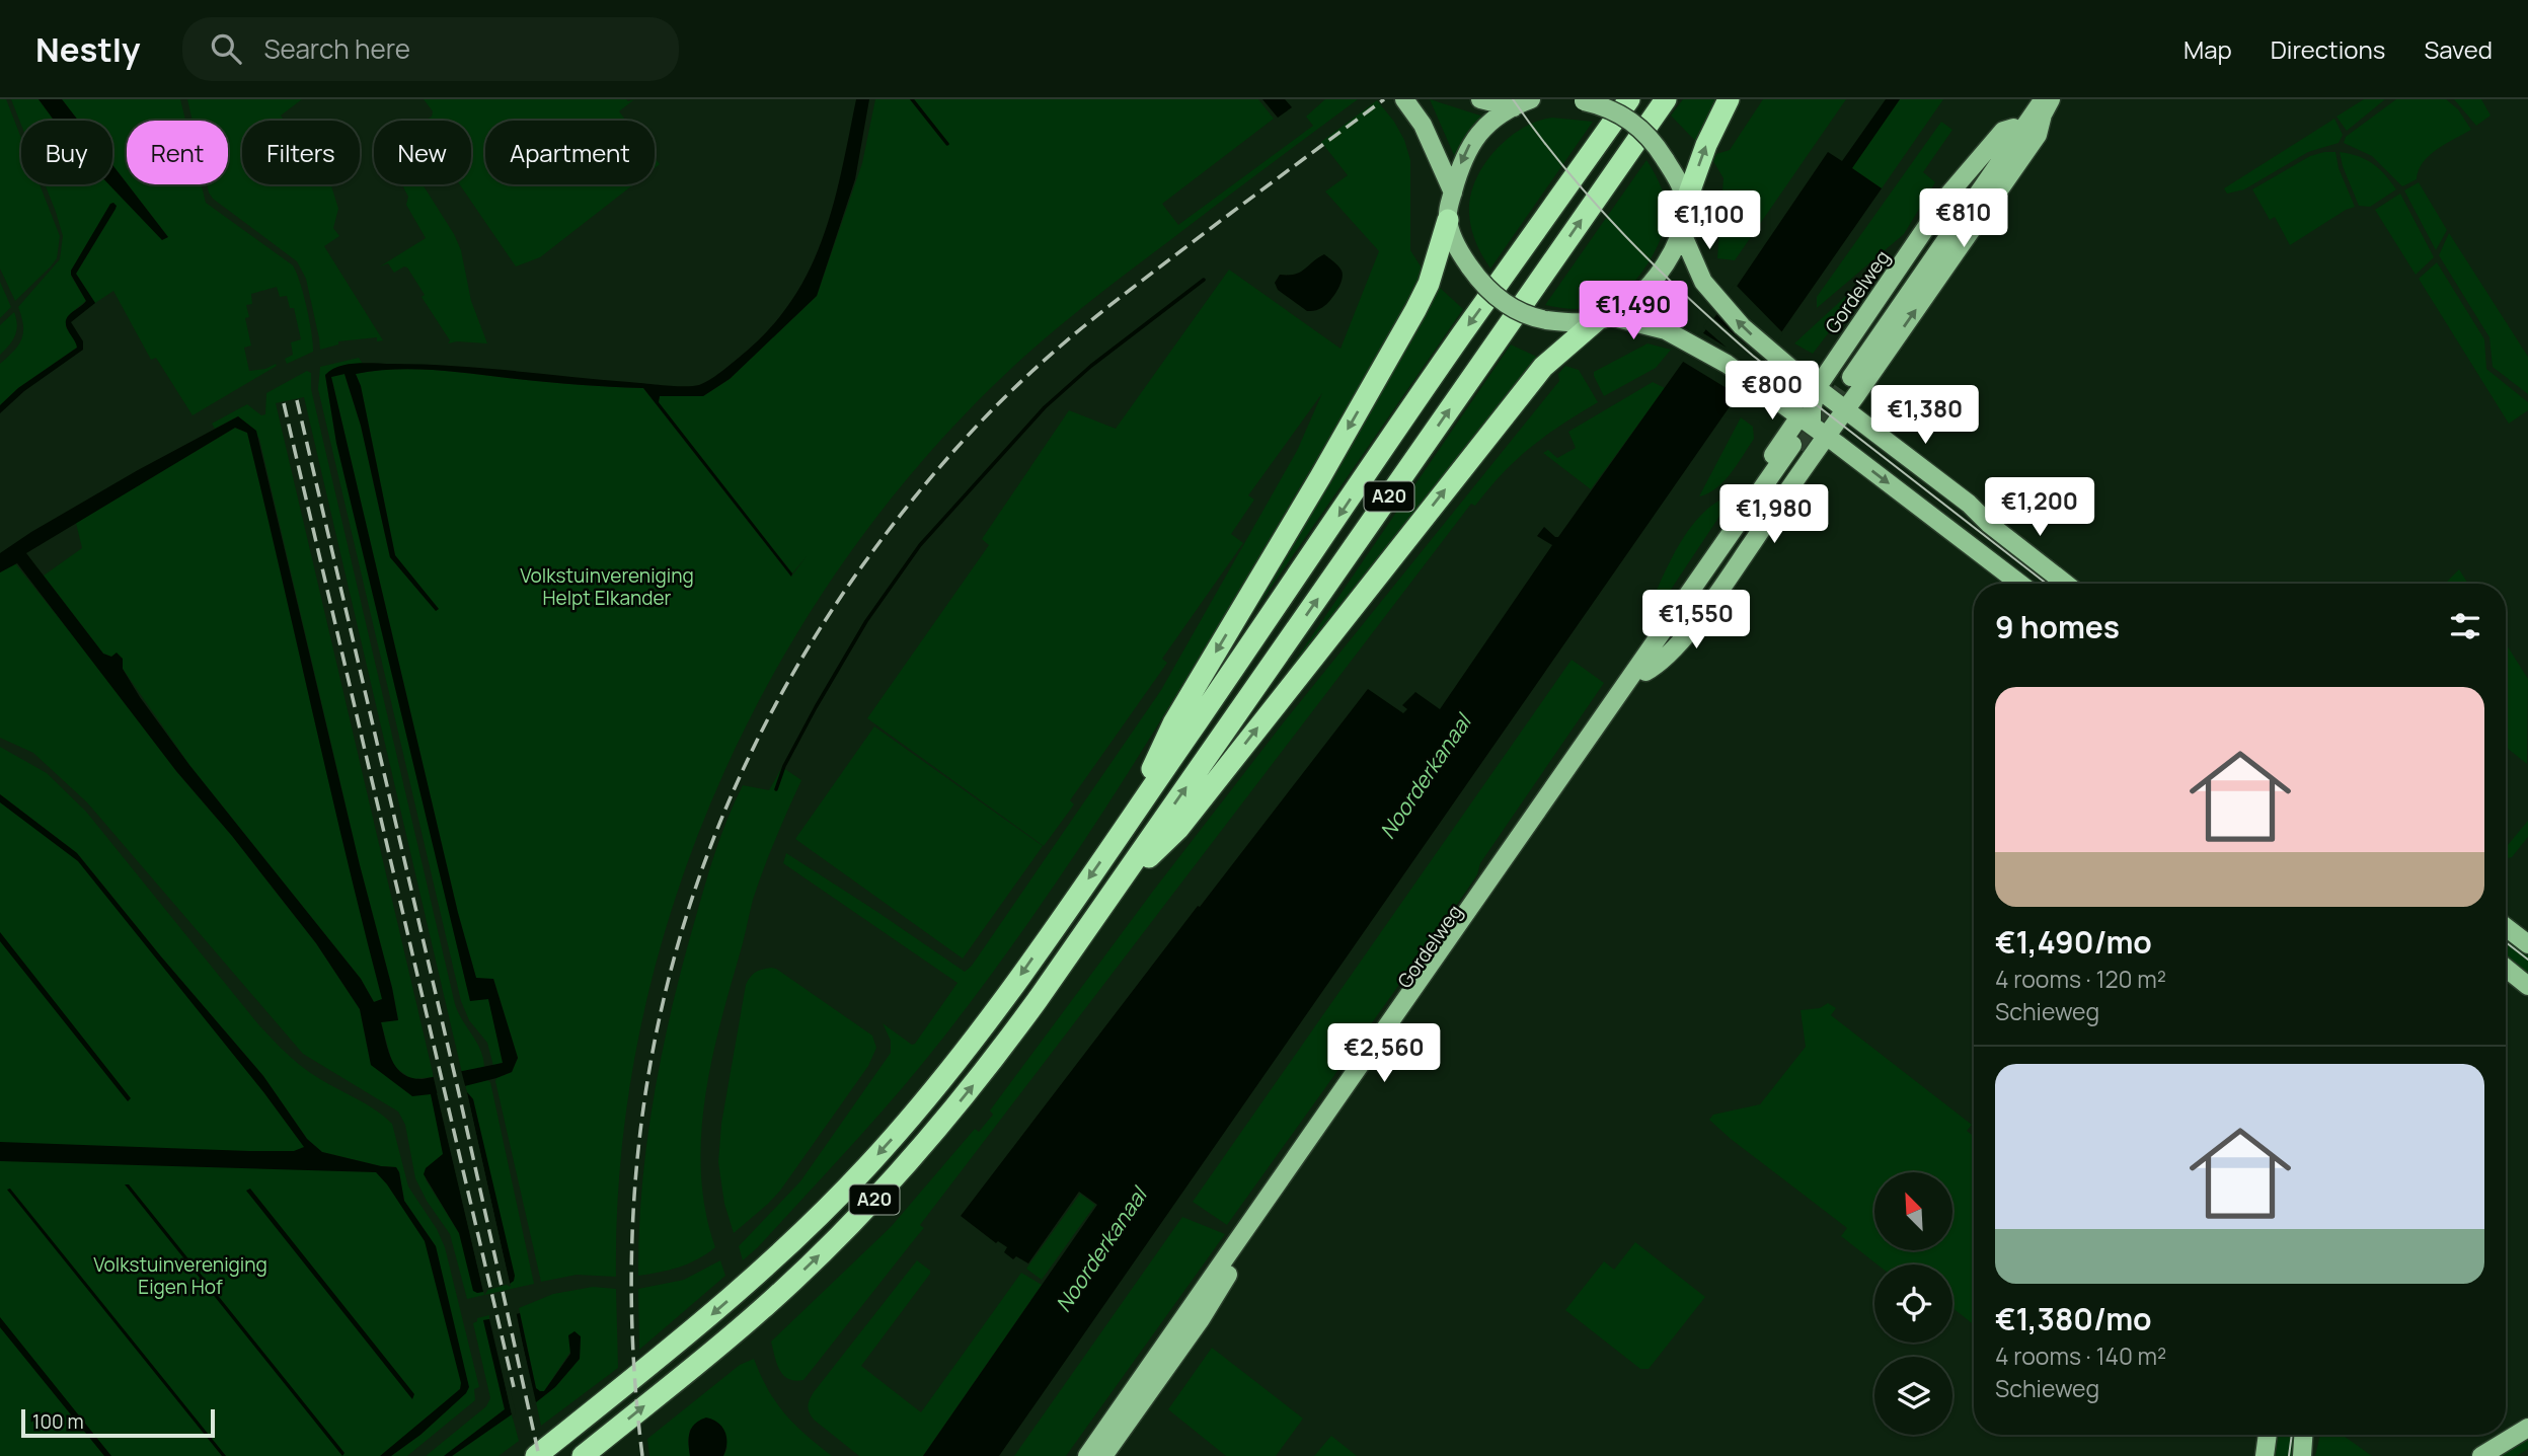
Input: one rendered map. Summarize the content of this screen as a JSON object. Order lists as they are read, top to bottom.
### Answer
{
  "streets": {
    "highway": ["A20"],
    "main road": ["Gordelweg"]
  },
  "water": ["Noorderkanaal"],
  "parks": ["Volkstuinvereniging Helpt Elkander", "Volkstuinvereniging Eigen Hof"],
  "scale_bar": "100 m",
  "north": "top left",
  "page": {
    "header": "Nestly",
    "search": "Search here",
    "nav": ["Map", "Directions", "Saved"],
    "chip": [
      "Buy",
      "Rent",
      "Filters",
      "New",
      "Apartment"
    ],
    "price": [
      "€810",
      "€1,100",
      "€1,490",
      "€800",
      "€1,380",
      "€1,200",
      "€1,980",
      "€1,550",
      "€2,560"
    ],
    "heading": "9 homes",
    "list": [
      {
        "name": "€1,490/mo",
        "note": "4 rooms · 120 m² · Schieweg"
      },
      {
        "name": "€1,380/mo",
        "note": "4 rooms · 140 m² · Schieweg"
      }
    ],
    "scale": "100 m"
  }
}
